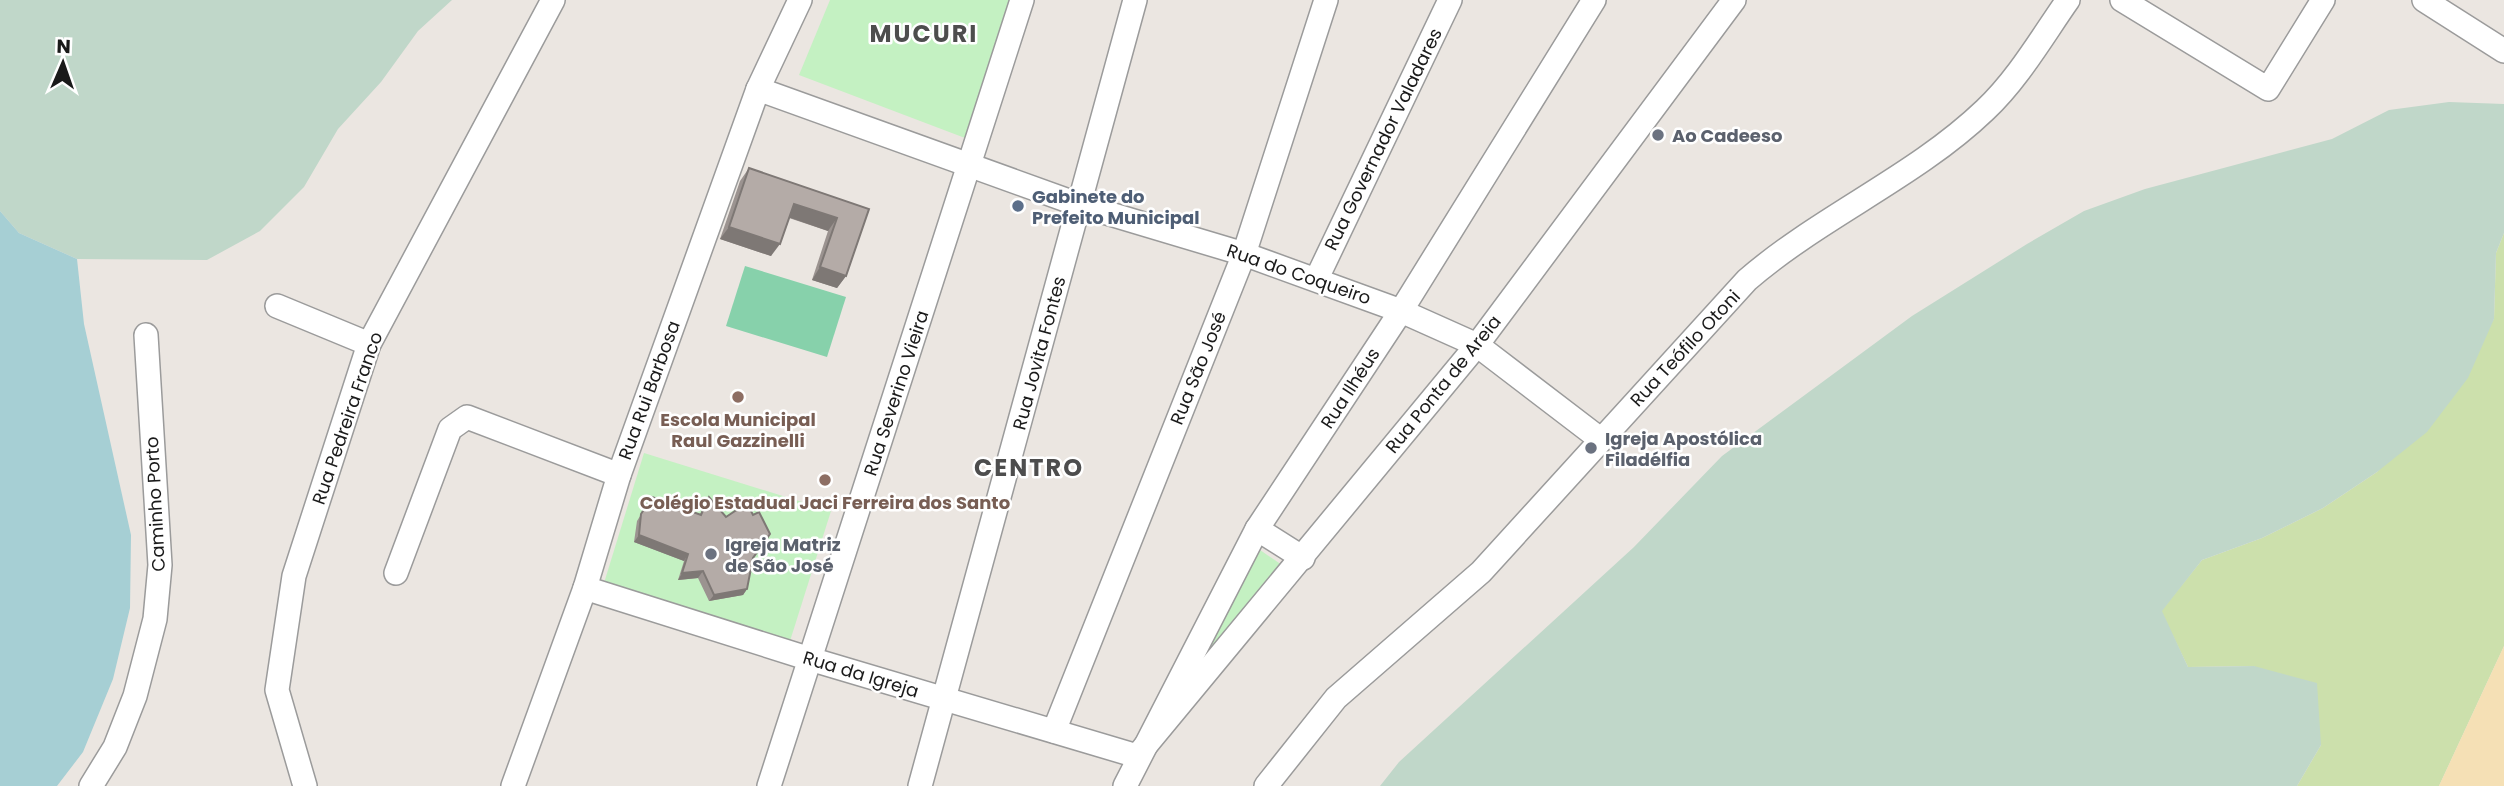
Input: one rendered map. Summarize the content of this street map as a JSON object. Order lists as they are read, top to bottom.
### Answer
{
  "streets": {
    "street": [
      "Rua Governador Valadares",
      "Rua do Coqueiro",
      "Rua Teófilo Otoni",
      "Rua Jovita Fontes",
      "Rua São José",
      "Rua Ponta de Areia",
      "Rua Ilhéus",
      "Rua Rui Barbosa",
      "Rua Severino Vieira",
      "Rua Pedreira Franco",
      "Caminho Porto",
      "Rua da Igreja"
    ]
  },
  "crossings": [
    ["Rua Governador Valadares", "Rua do Coqueiro"],
    ["Rua do Coqueiro", "Rua Teófilo Otoni"],
    ["Rua do Coqueiro", "Rua Jovita Fontes"],
    ["Rua do Coqueiro", "Rua São José"],
    ["Rua do Coqueiro", "Rua Ponta de Areia"],
    ["Rua do Coqueiro", "Rua Ilhéus"],
    ["Rua do Coqueiro", "Rua Rui Barbosa"],
    ["Rua do Coqueiro", "Rua Severino Vieira"],
    ["Rua Jovita Fontes", "Rua da Igreja"],
    ["Rua São José", "Rua da Igreja"],
    ["Rua Ponta de Areia", "Rua Ilhéus"],
    ["Rua Ponta de Areia", "Rua da Igreja"],
    ["Rua Ilhéus", "Rua da Igreja"],
    ["Rua Rui Barbosa", "Rua da Igreja"],
    ["Rua Severino Vieira", "Rua da Igreja"]
  ],
  "districts": ["MUCURI", "CENTRO"],
  "places": [
    "Ao Cadeeso",
    "Gabinete do Prefeito Municipal",
    "Escola Municipal Raul Gazzinelli",
    "Igreja Apostólica Filadélfia",
    "Colégio Estadual Jaci Ferreira dos Santo",
    "Igreja Matriz de São José"
  ],
  "north": "top"
}
